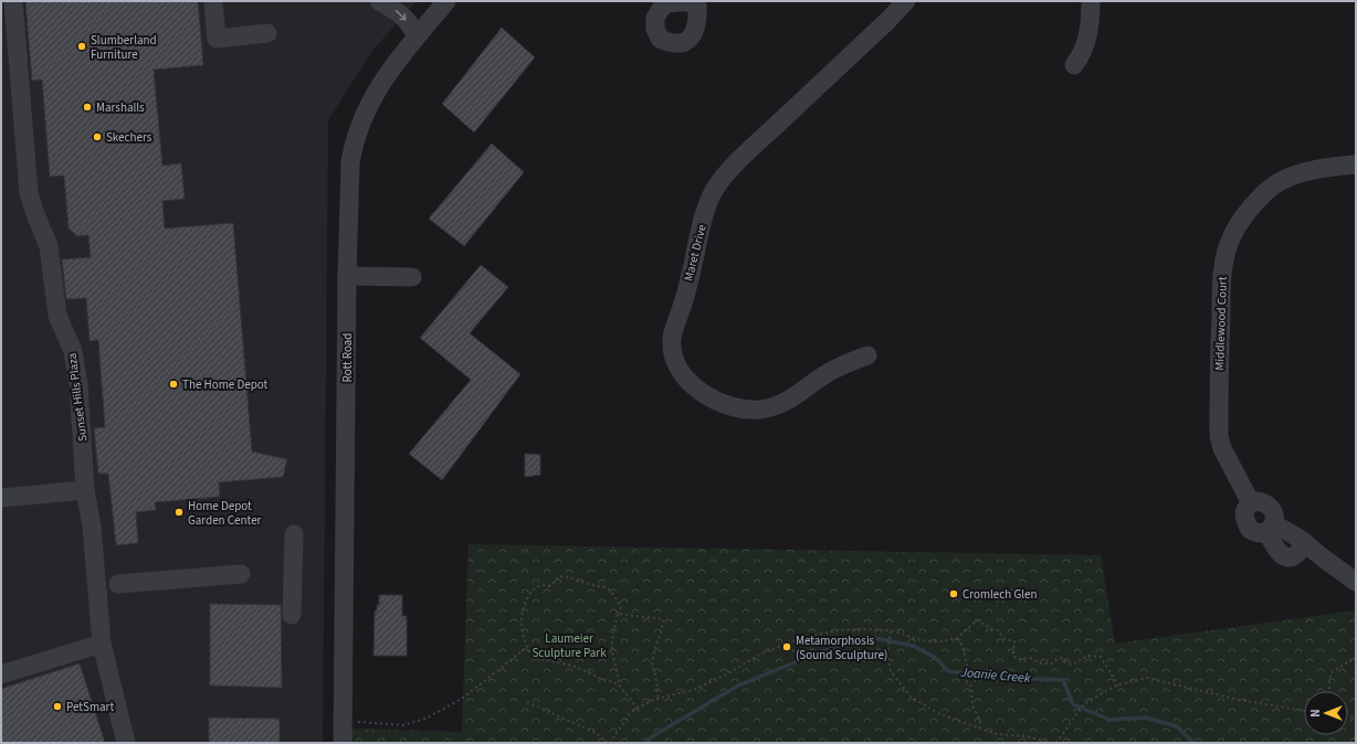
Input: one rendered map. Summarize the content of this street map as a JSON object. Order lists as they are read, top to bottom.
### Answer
{
  "streets": {
    "street": [
      "Maret Drive",
      "Middlewood Court",
      "Rott Road",
      "Sunset Hills Plaza"
    ]
  },
  "water": ["Joanie Creek"],
  "parks": ["Laumeier Sculpture Park"],
  "places": [
    "Slumberland Furniture",
    "Marshalls",
    "Skechers",
    "The Home Depot",
    "Home Depot Garden Center",
    "Cromlech Glen",
    "Metamorphosis (Sound Sculpture)",
    "PetSmart"
  ],
  "north": "left"
}
